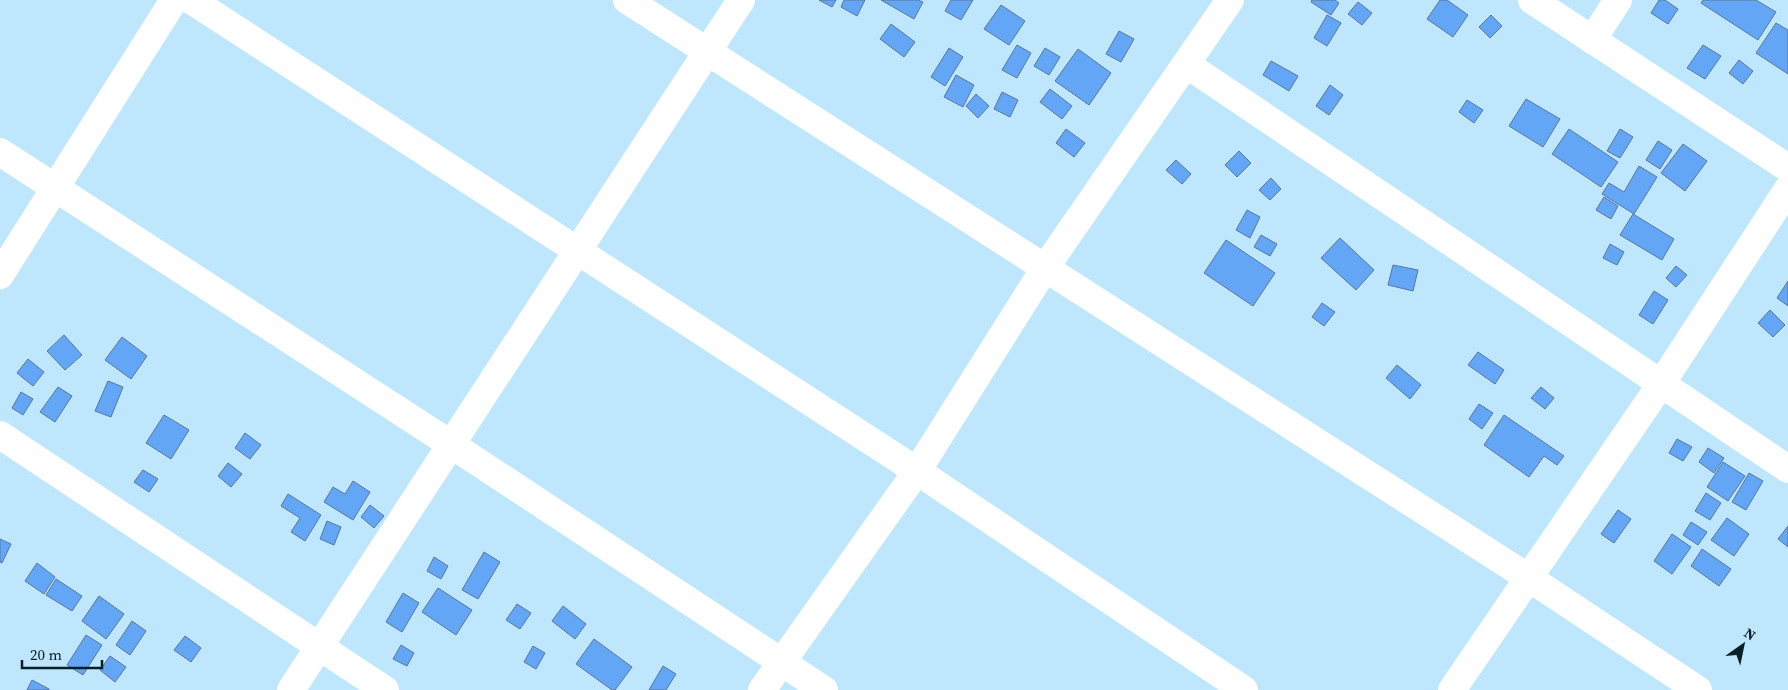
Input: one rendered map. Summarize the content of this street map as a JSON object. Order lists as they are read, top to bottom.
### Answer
{
  "scale_bar": "20 m",
  "north": "top right"
}
